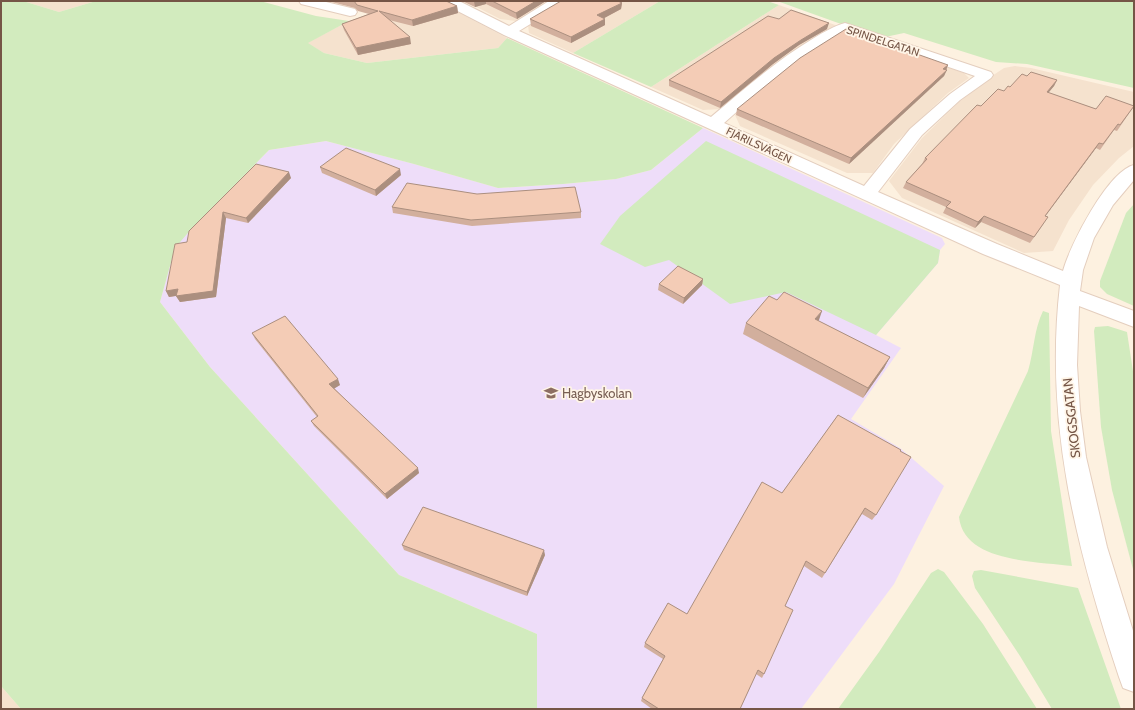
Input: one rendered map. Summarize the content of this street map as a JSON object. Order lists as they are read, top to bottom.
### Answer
{
  "streets": {
    "street": ["SPINDELGATAN", "FJÄRILSVÄGEN", "SKOGSGATAN"]
  },
  "crossings": [
    ["SPINDELGATAN", "FJÄRILSVÄGEN"],
    ["FJÄRILSVÄGEN", "SKOGSGATAN"]
  ],
  "places": {
    "school or university": ["Hagbyskolan"]
  }
}
